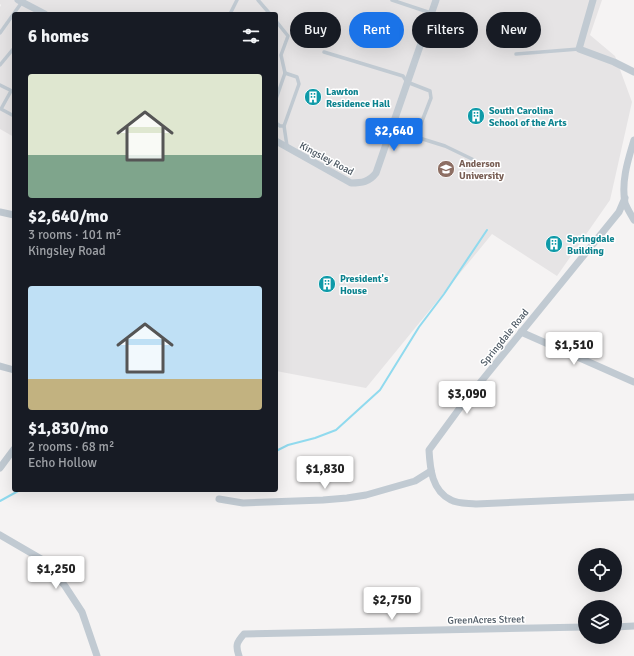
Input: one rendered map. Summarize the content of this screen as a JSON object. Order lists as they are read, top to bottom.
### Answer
{
  "streets": {
    "street": ["Kingsley Road", "Springdale Road", "GreenAcres Street"]
  },
  "places": {
    "building": [
      "Lawton Residence Hall",
      "South Carolina School of the Arts",
      "Springdale Building",
      "President's House"
    ],
    "school or university": ["Anderson University"]
  },
  "page": {
    "chip": [
      "Buy",
      "Rent",
      "Filters",
      "New"
    ],
    "heading": "6 homes",
    "list": [
      {
        "name": "$2,640/mo",
        "note": "3 rooms · 101 m² · Kingsley Road"
      },
      {
        "name": "$1,830/mo",
        "note": "2 rooms · 68 m² · Echo Hollow"
      }
    ],
    "price": [
      "$2,640",
      "$1,510",
      "$3,090",
      "$1,830",
      "$1,250",
      "$2,750"
    ]
  }
}
